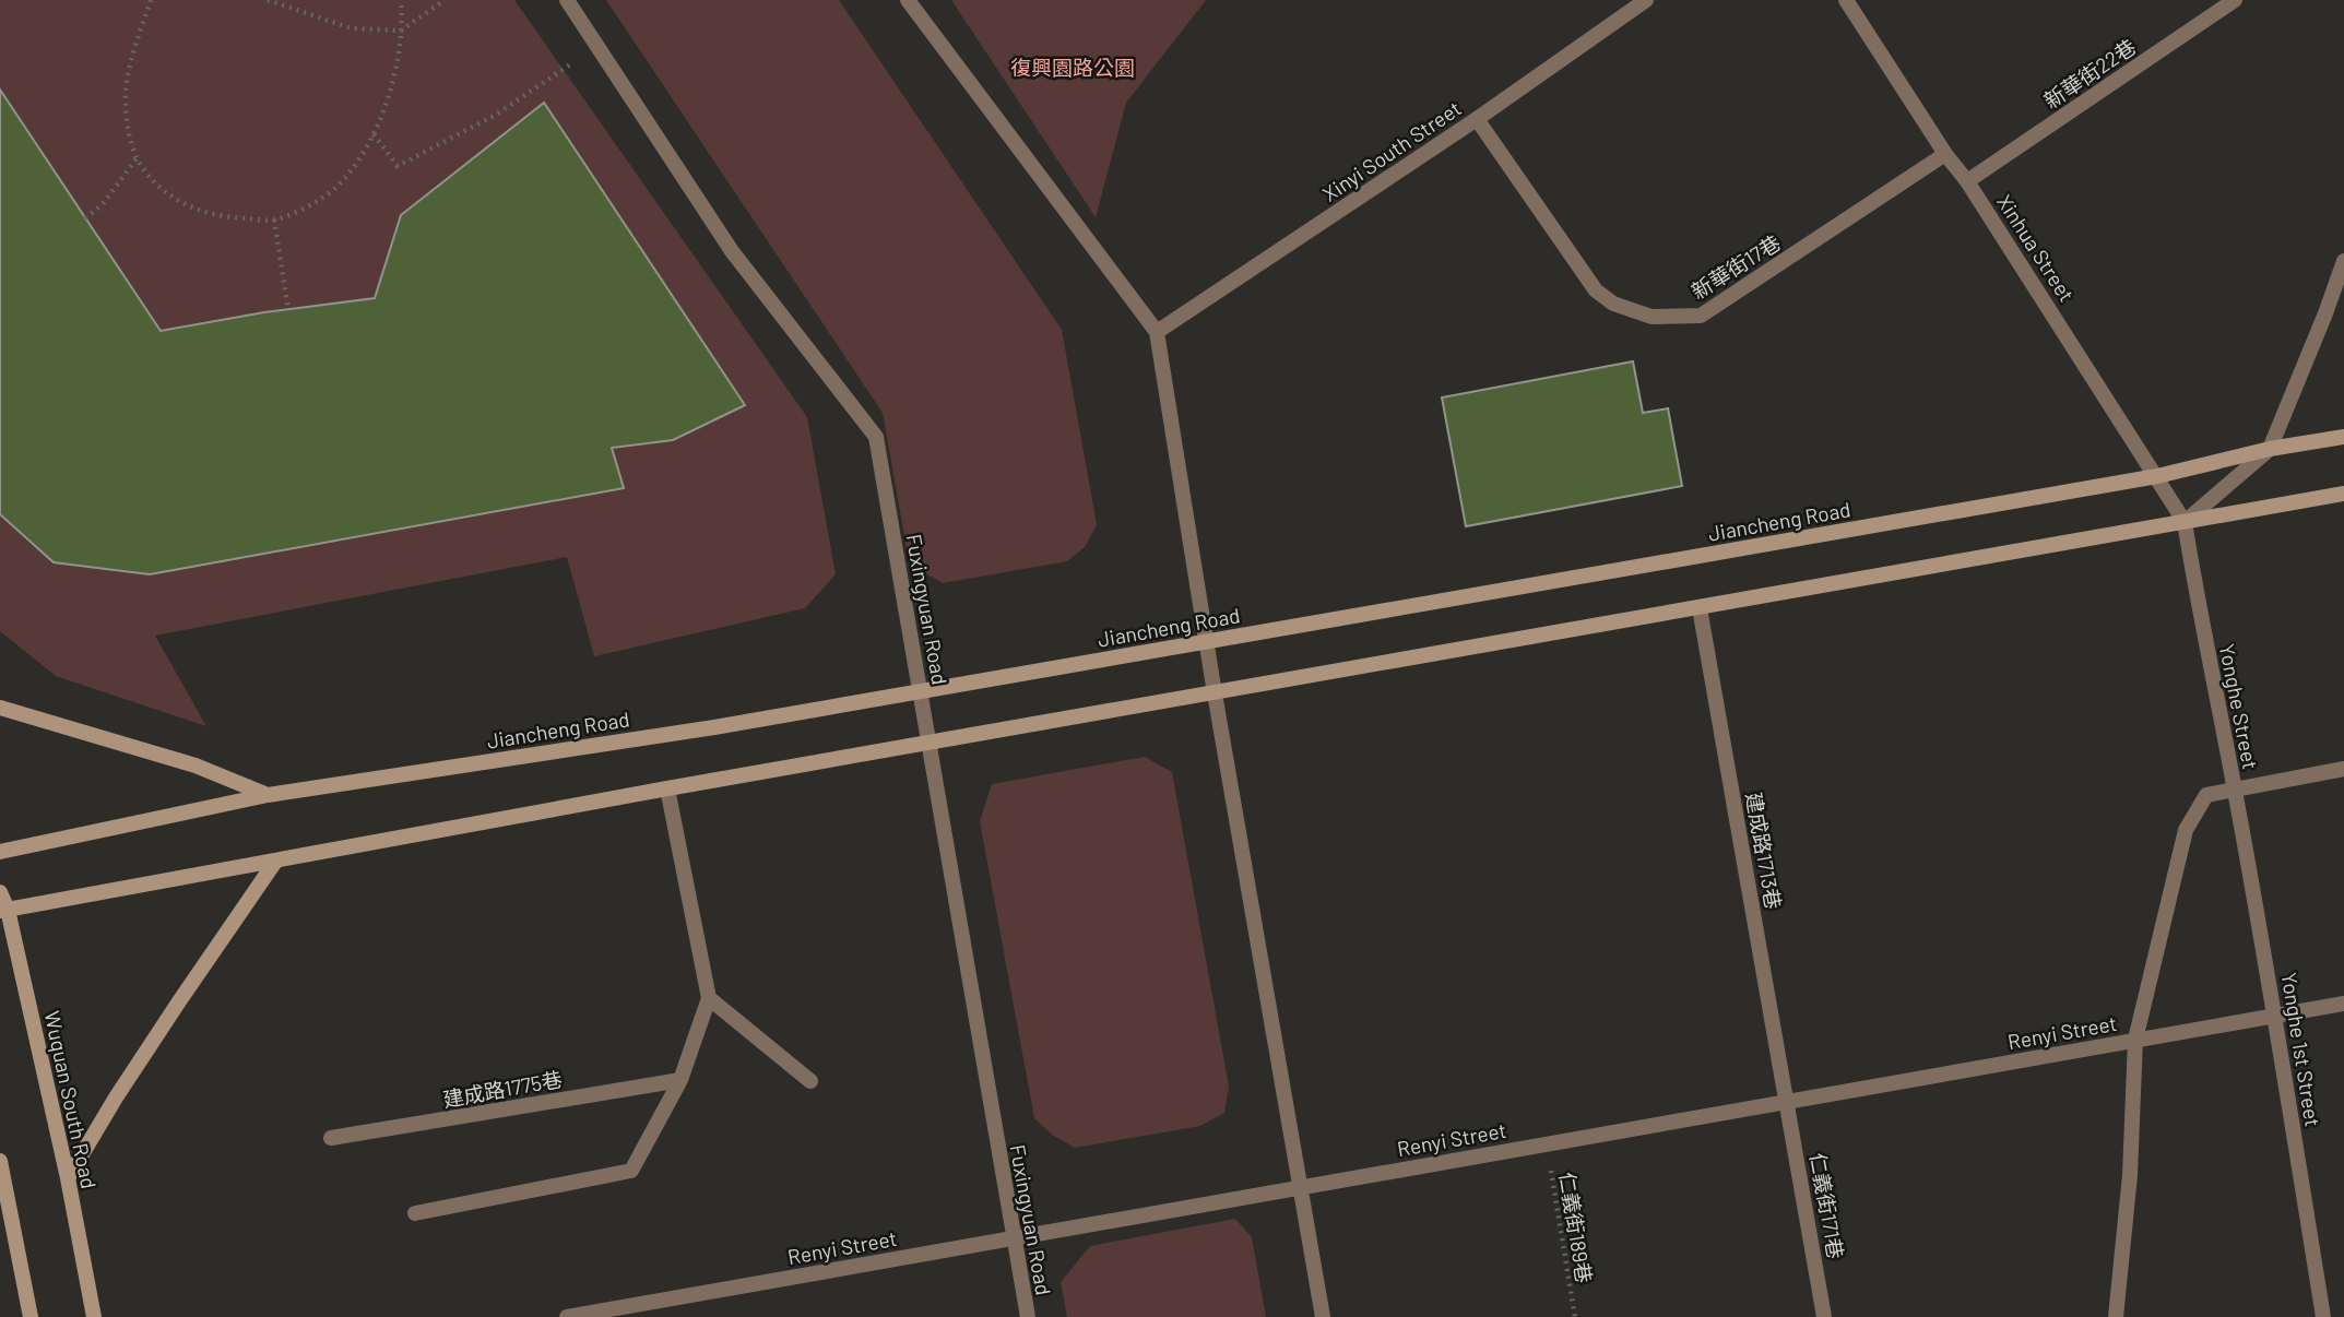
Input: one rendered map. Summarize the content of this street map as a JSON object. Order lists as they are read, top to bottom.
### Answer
{
  "streets": {
    "street": [
      "新華街22巷",
      "Xinyi South Street",
      "Xinhua Street",
      "新華街17巷",
      "Jiancheng Road",
      "Fuxingyuan Road",
      "Yonghe Street",
      "建成路1713巷",
      "Renyi Street",
      "Yonghe 1st Street",
      "建成路1775巷",
      "Wuquan South Road",
      "仁義街171巷"
    ],
    "path": ["仁義街189巷"]
  },
  "crossings": [
    ["新華街22巷", "Xinhua Street"],
    ["Xinyi South Street", "新華街17巷"],
    ["Xinhua Street", "新華街17巷"],
    ["Xinhua Street", "Jiancheng Road"],
    ["Xinhua Street", "Yonghe Street"],
    ["Jiancheng Road", "Fuxingyuan Road"],
    ["Fuxingyuan Road", "Renyi Street"],
    ["Yonghe Street", "Renyi Street"],
    ["Yonghe Street", "Yonghe 1st Street"],
    ["建成路1713巷", "Renyi Street"],
    ["建成路1713巷", "仁義街171巷"],
    ["Renyi Street", "Yonghe 1st Street"],
    ["Renyi Street", "仁義街171巷"],
    ["Renyi Street", "仁義街189巷"]
  ],
  "parks": ["復興園路公園"]
}
